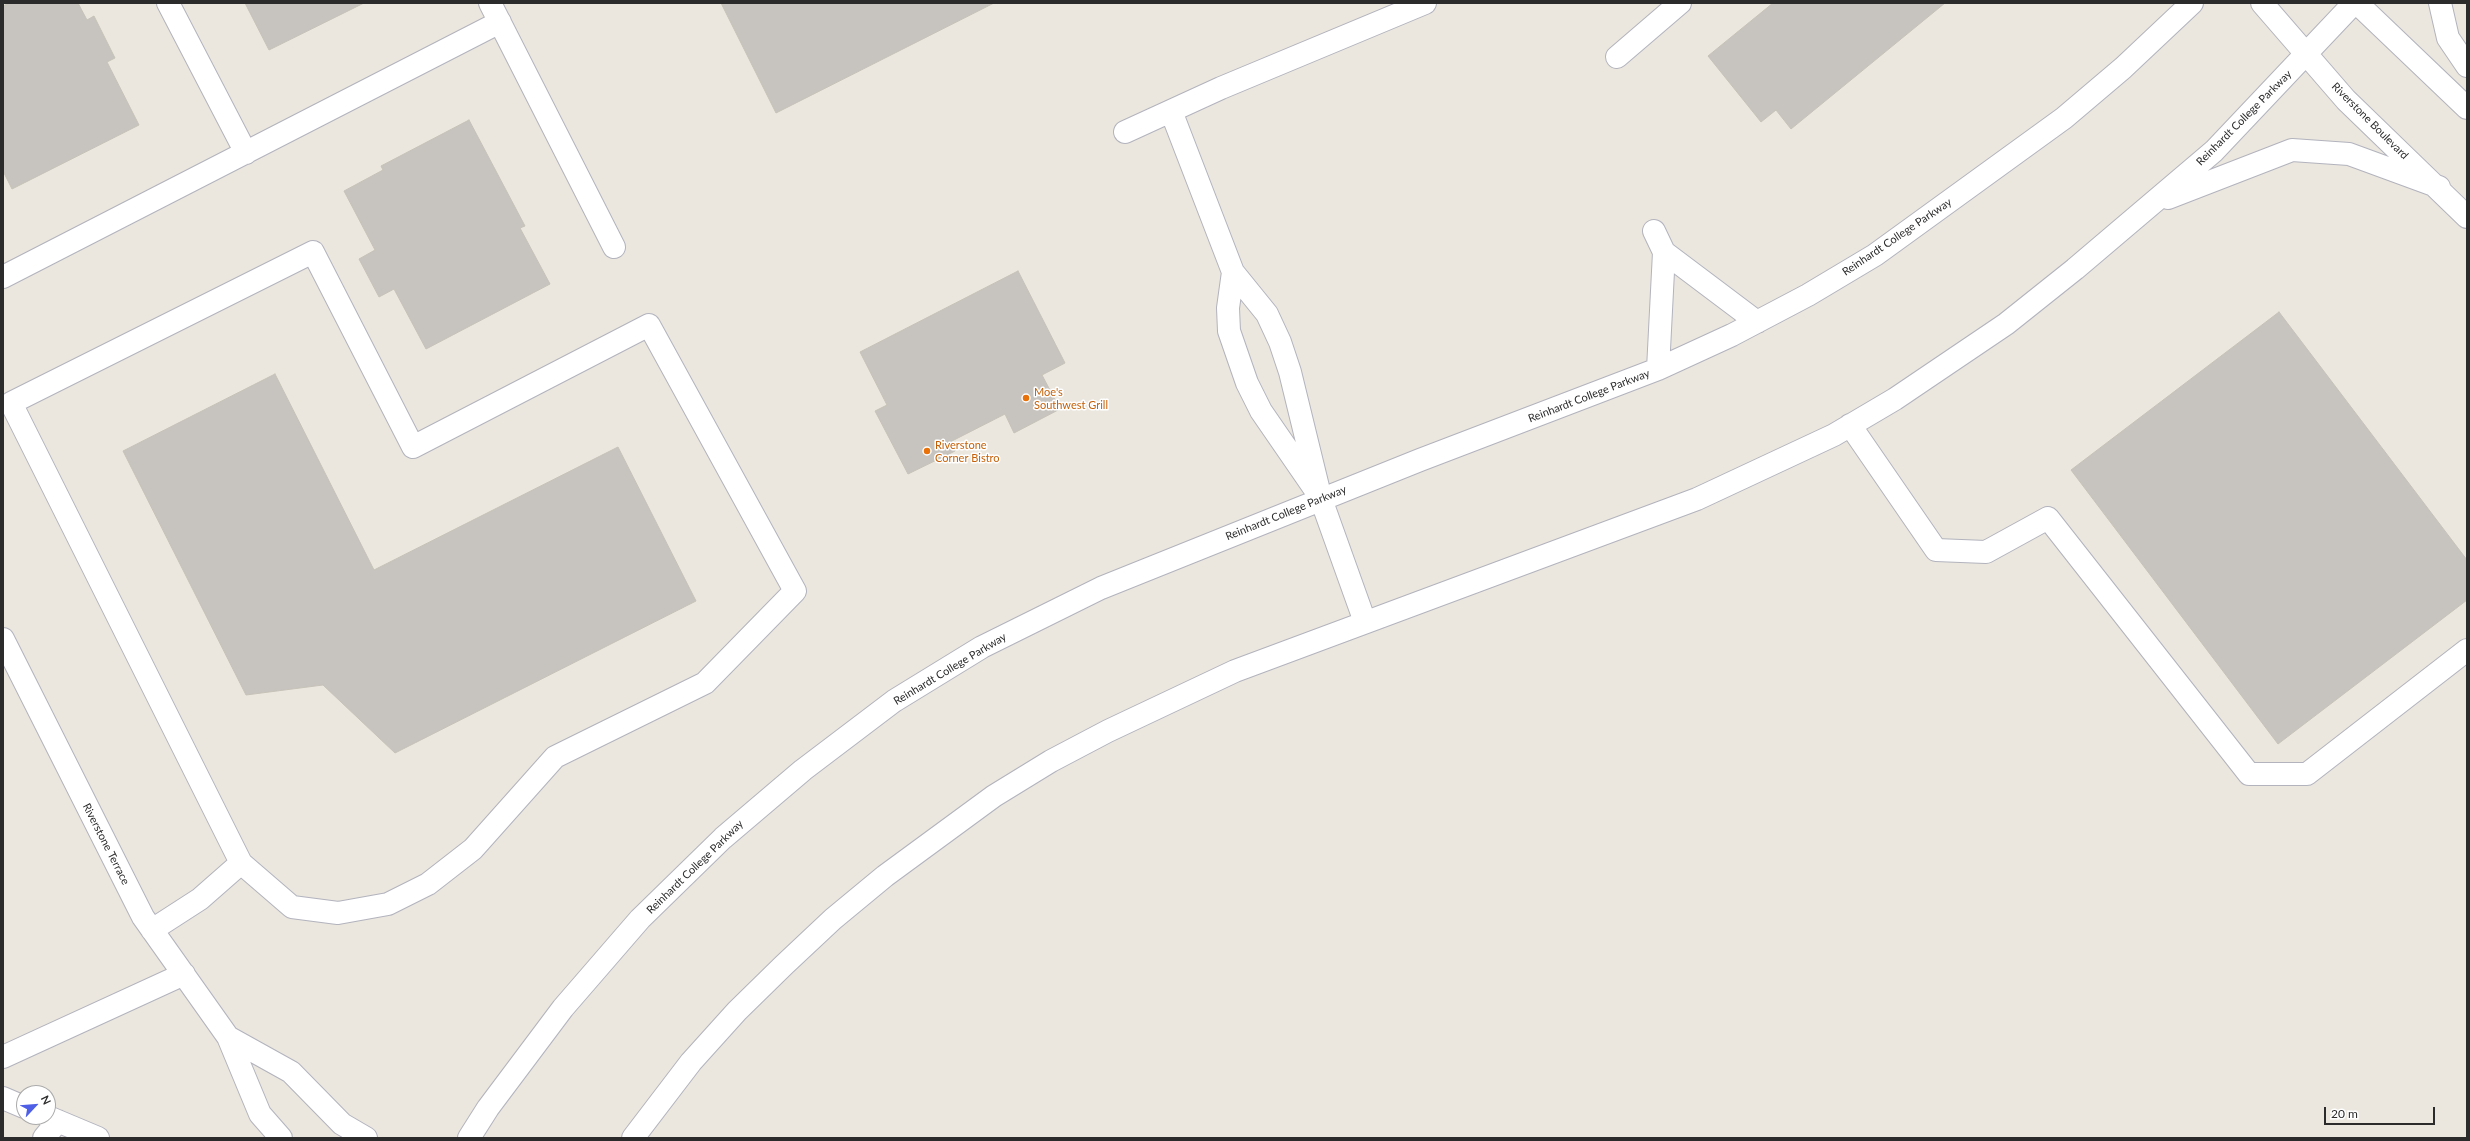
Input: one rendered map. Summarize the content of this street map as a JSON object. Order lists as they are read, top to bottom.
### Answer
{
  "streets": {
    "street": ["Reinhardt College Parkway", "Riverstone Boulevard", "Riverstone Terrace"]
  },
  "crossings": [
    ["Reinhardt College Parkway", "Riverstone Boulevard"]
  ],
  "places": ["Moe's Southwest Grill", "Riverstone Corner Bistro"],
  "scale_bar": "20 m",
  "north": "top right"
}
